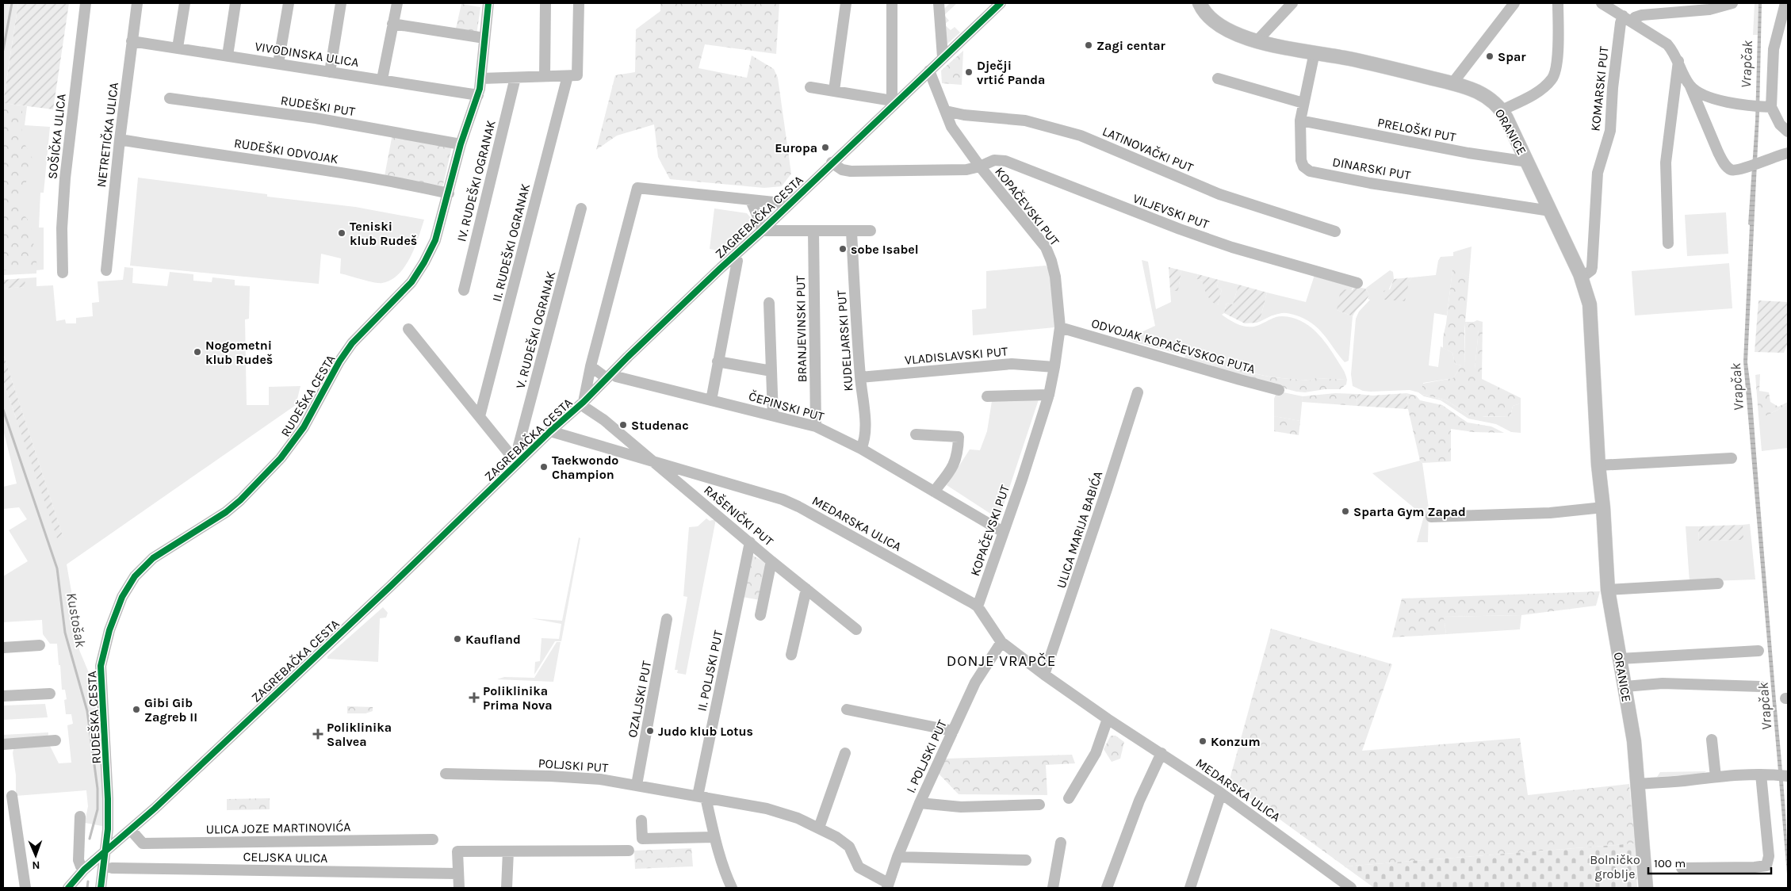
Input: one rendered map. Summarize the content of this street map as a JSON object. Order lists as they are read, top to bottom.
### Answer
{
  "streets": {
    "main road": ["ORANICE"],
    "street": [
      "VIVODINSKA ULICA",
      "KOMARSKI PUT",
      "RUDEŠKI PUT",
      "PRELOŠKI PUT",
      "NETRETIČKA ULICA",
      "SOŠIČKA ULICA",
      "LATINOVAČKI PUT",
      "RUDEŠKI ODVOJAK",
      "DINARSKI PUT",
      "IV. RUDEŠKI OGRANAK",
      "KOPAČEVSKI PUT",
      "VILJEVSKI PUT",
      "ZAGREBAČKA CESTA",
      "II. RUDEŠKI OGRANAK",
      "BRANJEVINSKI PUT",
      "V. RUDEŠKI OGRANAK",
      "KUDELJARSKI PUT",
      "ODVOJAK KOPAČEVSKOG PUTA",
      "VLADISLAVSKI PUT",
      "RUDEŠKA CESTA",
      "ČEPINSKI PUT",
      "RAŠENIČKI PUT",
      "MEDARSKA ULICA",
      "ULICA MARIJA BABIĆA",
      "II. POLJSKI PUT",
      "OZALJSKI PUT",
      "I. POLJSKI PUT",
      "POLJSKI PUT",
      "ULICA JOZE MARTINOVIĆA",
      "CELJSKA ULICA"
    ]
  },
  "crossings": [
    ["VIVODINSKA ULICA", "NETRETIČKA ULICA"],
    ["VIVODINSKA ULICA", "RUDEŠKA CESTA"],
    ["KOMARSKI PUT", "ORANICE"],
    ["RUDEŠKI PUT", "RUDEŠKA CESTA"],
    ["PRELOŠKI PUT", "ORANICE"],
    ["PRELOŠKI PUT", "DINARSKI PUT"],
    ["ORANICE", "DINARSKI PUT"],
    ["NETRETIČKA ULICA", "RUDEŠKI ODVOJAK"],
    ["LATINOVAČKI PUT", "KOPAČEVSKI PUT"],
    ["RUDEŠKI ODVOJAK", "RUDEŠKA CESTA"],
    ["KOPAČEVSKI PUT", "VILJEVSKI PUT"],
    ["KOPAČEVSKI PUT", "ZAGREBAČKA CESTA"],
    ["KOPAČEVSKI PUT", "ODVOJAK KOPAČEVSKOG PUTA"],
    ["KOPAČEVSKI PUT", "VLADISLAVSKI PUT"],
    ["KOPAČEVSKI PUT", "ČEPINSKI PUT"],
    ["KOPAČEVSKI PUT", "MEDARSKA ULICA"],
    ["ZAGREBAČKA CESTA", "BRANJEVINSKI PUT"],
    ["ZAGREBAČKA CESTA", "V. RUDEŠKI OGRANAK"],
    ["ZAGREBAČKA CESTA", "KUDELJARSKI PUT"],
    ["ZAGREBAČKA CESTA", "RUDEŠKA CESTA"],
    ["ZAGREBAČKA CESTA", "ČEPINSKI PUT"],
    ["ZAGREBAČKA CESTA", "RAŠENIČKI PUT"],
    ["ZAGREBAČKA CESTA", "MEDARSKA ULICA"],
    ["ZAGREBAČKA CESTA", "ULICA JOZE MARTINOVIĆA"],
    ["BRANJEVINSKI PUT", "ČEPINSKI PUT"],
    ["KUDELJARSKI PUT", "VLADISLAVSKI PUT"],
    ["KUDELJARSKI PUT", "ČEPINSKI PUT"],
    ["RAŠENIČKI PUT", "MEDARSKA ULICA"],
    ["RAŠENIČKI PUT", "II. POLJSKI PUT"],
    ["MEDARSKA ULICA", "ULICA MARIJA BABIĆA"],
    ["MEDARSKA ULICA", "I. POLJSKI PUT"],
    ["II. POLJSKI PUT", "POLJSKI PUT"],
    ["OZALJSKI PUT", "POLJSKI PUT"]
  ],
  "districts": ["DONJE VRAPČE"],
  "water": ["Vrapčak", "Kustošak"],
  "parks": ["Bolničko groblje"],
  "places": {
    "other": [
      "Zagi centar",
      "Spar",
      "Dječji vrtić Panda",
      "Europa",
      "Teniski klub Rudeš",
      "sobe Isabel",
      "Nogometni klub Rudeš",
      "Studenac",
      "Taekwondo Champion",
      "Sparta Gym Zapad",
      "Kaufland",
      "Gibi Gib Zagreb II",
      "Judo klub Lotus",
      "Konzum"
    ],
    "health": ["Poliklinika Prima Nova", "Poliklinika Salvea"]
  },
  "scale_bar": "100 m",
  "north": "bottom"
}
